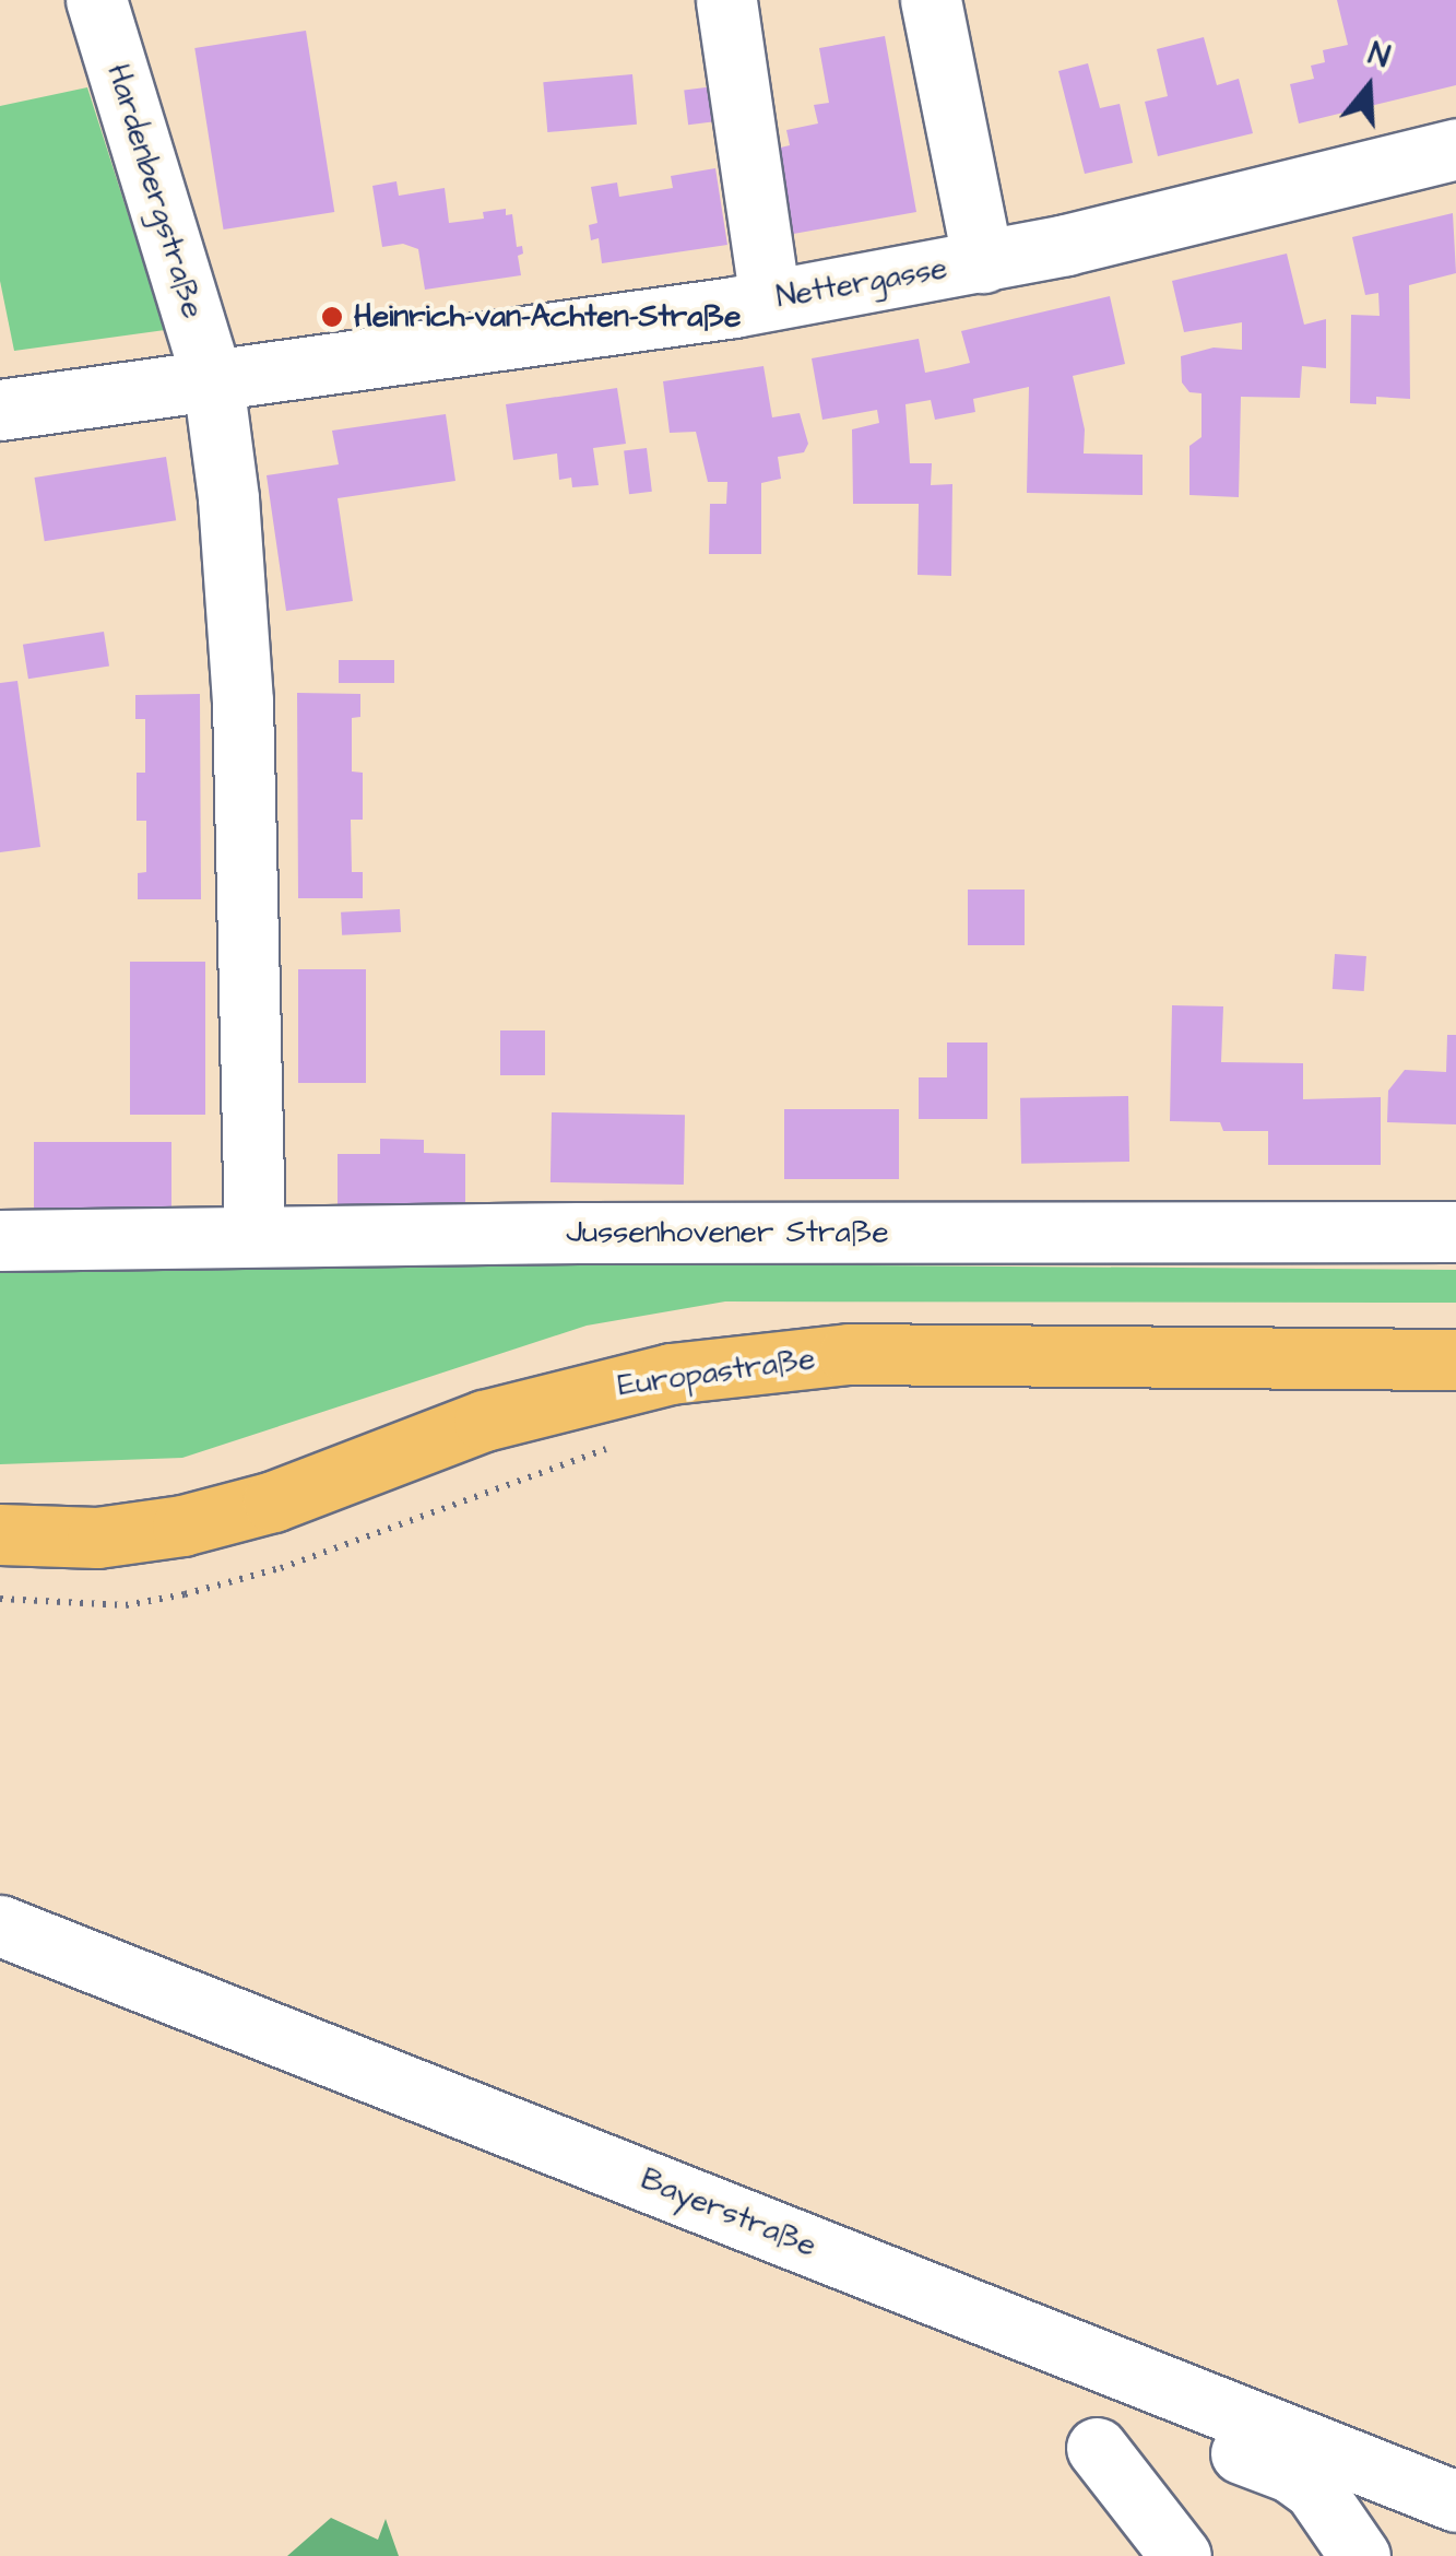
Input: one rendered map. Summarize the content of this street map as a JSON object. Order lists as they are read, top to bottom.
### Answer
{
  "streets": {
    "main road": ["Europastraße"],
    "street": [
      "Hardenbergstraße",
      "Nettergasse",
      "Jussenhovener Straße",
      "Bayerstraße"
    ]
  },
  "crossings": [
    ["Hardenbergstraße", "Nettergasse"]
  ],
  "places": ["Heinrich-van-Achten-Straße"],
  "north": "top"
}
